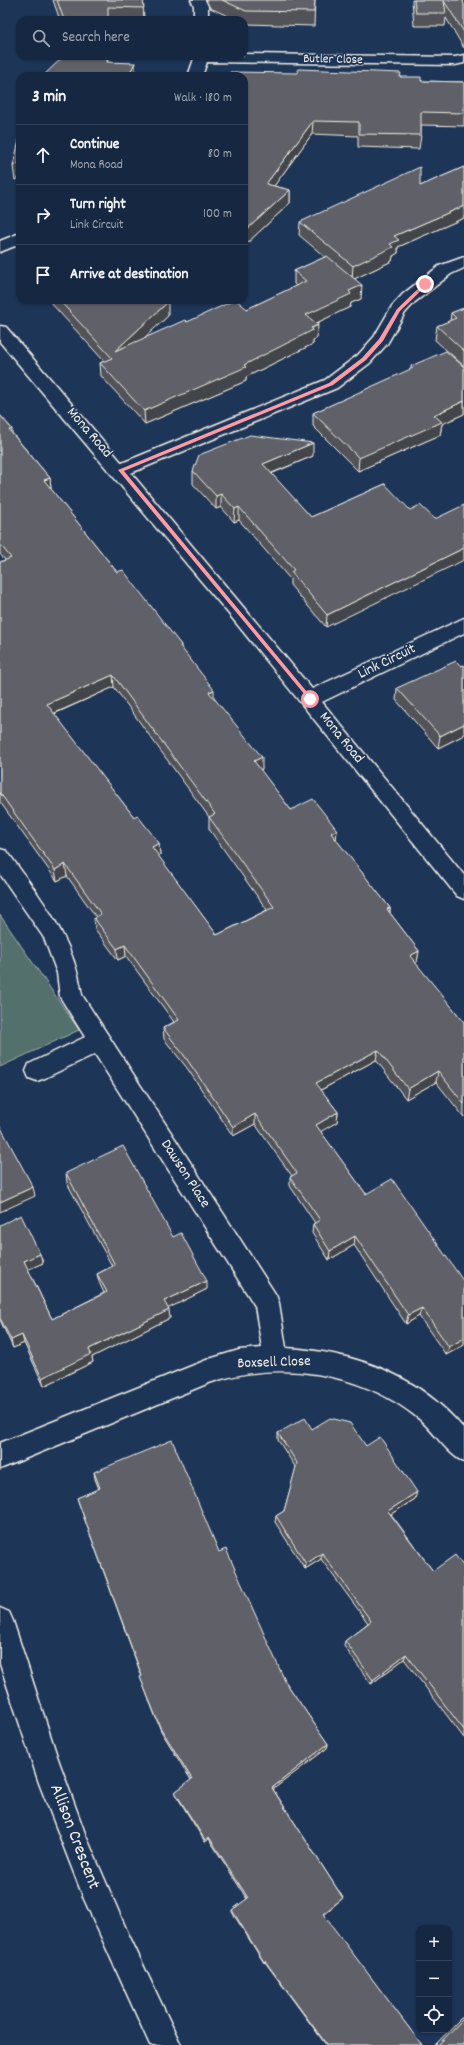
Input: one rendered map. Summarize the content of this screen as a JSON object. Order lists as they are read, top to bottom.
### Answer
{
  "streets": {
    "street": [
      "Butler Close",
      "Mona Road",
      "Link Circuit",
      "Dawson Place",
      "Boxsell Close",
      "Allison Crescent"
    ]
  },
  "crossings": [
    ["Mona Road", "Link Circuit"],
    ["Dawson Place", "Boxsell Close"]
  ],
  "page": {
    "search": "Search here",
    "heading": ["3 min", "Walk · 180 m"],
    "list": [
      ["Continue", "Mona Road", "80 m"],
      ["Turn right", "Link Circuit", "100 m"],
      "Arrive at destination"
    ],
    "map_buttons": ["+", "−"]
  }
}
